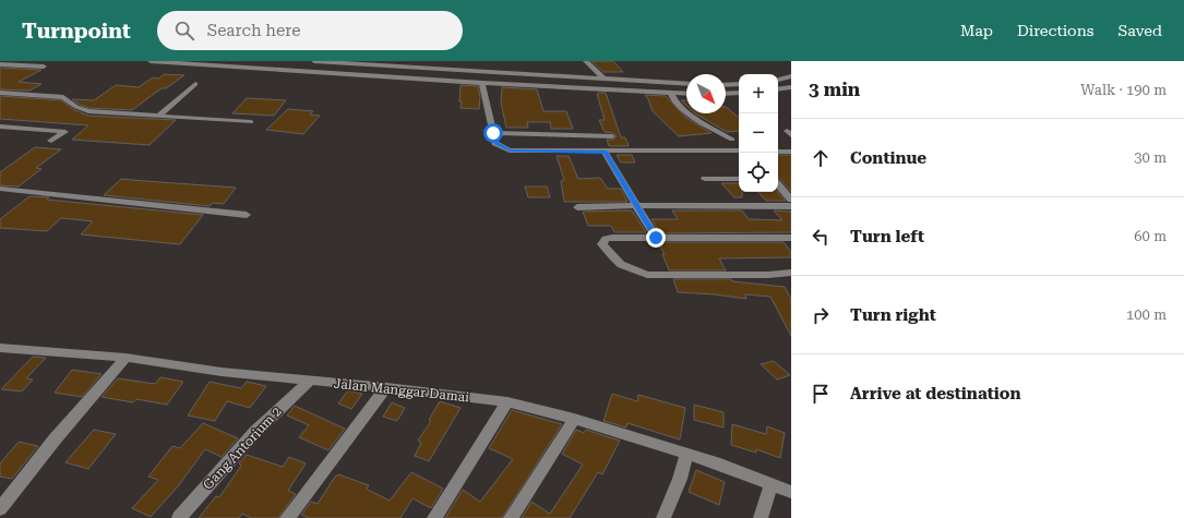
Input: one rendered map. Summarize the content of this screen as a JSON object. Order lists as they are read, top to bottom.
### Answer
{
  "streets": {
    "street": ["Jalan Manggar Damai", "Gang Antorium 2"]
  },
  "crossings": [
    ["Jalan Manggar Damai", "Gang Antorium 2"]
  ],
  "north": "bottom right",
  "page": {
    "header": "Turnpoint",
    "search": "Search here",
    "nav": ["Map", "Directions", "Saved"],
    "heading": ["3 min", "Walk · 190 m"],
    "map_buttons": ["+", "−"],
    "list": [
      ["Continue", "30 m"],
      ["Turn left", "60 m"],
      ["Turn right", "100 m"],
      "Arrive at destination"
    ]
  }
}
